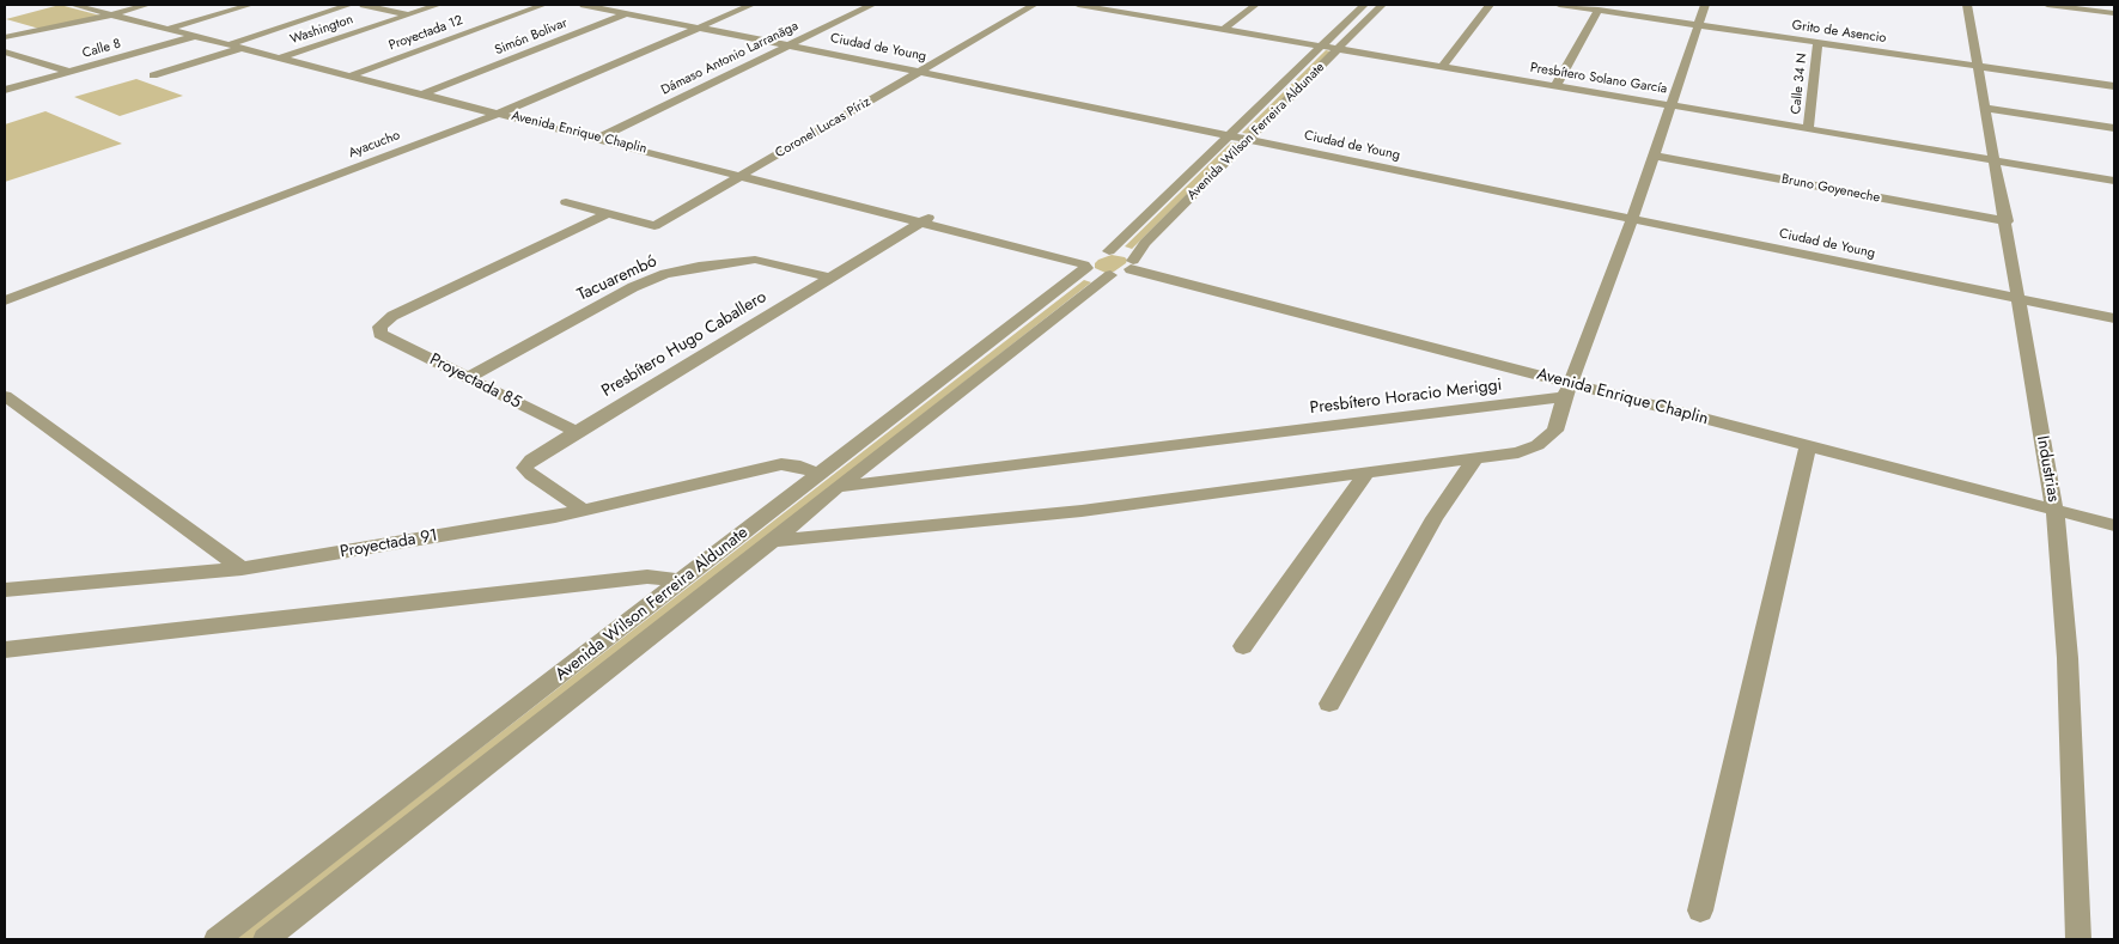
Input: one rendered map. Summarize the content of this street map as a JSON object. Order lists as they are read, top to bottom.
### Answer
{
  "streets": {
    "street": [
      "Washington",
      "Grito de Asencio",
      "Proyectada 12",
      "Simón Bolivar",
      "Ciudad de Young",
      "Calle 8",
      "Dámaso Antonio Larranãga",
      "Presbítero Solano García",
      "Calle 34 N",
      "Coronel Lucas Píriz",
      "Avenida Wilson Ferreira Aldunate",
      "Avenida Enrique Chaplin",
      "Ayacucho",
      "Bruno Goyeneche",
      "Tacuarembó",
      "Presbítero Hugo Caballero",
      "Proyectada 85",
      "Presbítero Horacio Meriggi",
      "Industrias",
      "Proyectada 91"
    ]
  },
  "crossings": [
    ["Washington", "Avenida Enrique Chaplin"],
    ["Grito de Asencio", "Calle 34 N"],
    ["Grito de Asencio", "Industrias"],
    ["Proyectada 12", "Avenida Enrique Chaplin"],
    ["Simón Bolivar", "Ciudad de Young"],
    ["Simón Bolivar", "Avenida Enrique Chaplin"],
    ["Ciudad de Young", "Dámaso Antonio Larranãga"],
    ["Ciudad de Young", "Coronel Lucas Píriz"],
    ["Ciudad de Young", "Avenida Wilson Ferreira Aldunate"],
    ["Ciudad de Young", "Ayacucho"],
    ["Ciudad de Young", "Industrias"],
    ["Calle 8", "Avenida Enrique Chaplin"],
    ["Dámaso Antonio Larranãga", "Avenida Enrique Chaplin"],
    ["Presbítero Solano García", "Calle 34 N"],
    ["Presbítero Solano García", "Avenida Wilson Ferreira Aldunate"],
    ["Presbítero Solano García", "Industrias"],
    ["Coronel Lucas Píriz", "Avenida Enrique Chaplin"],
    ["Coronel Lucas Píriz", "Proyectada 85"],
    ["Avenida Wilson Ferreira Aldunate", "Avenida Enrique Chaplin"],
    ["Avenida Wilson Ferreira Aldunate", "Presbítero Horacio Meriggi"],
    ["Avenida Wilson Ferreira Aldunate", "Proyectada 91"],
    ["Avenida Enrique Chaplin", "Ayacucho"],
    ["Avenida Enrique Chaplin", "Presbítero Hugo Caballero"],
    ["Avenida Enrique Chaplin", "Presbítero Horacio Meriggi"],
    ["Avenida Enrique Chaplin", "Industrias"],
    ["Bruno Goyeneche", "Industrias"],
    ["Tacuarembó", "Presbítero Hugo Caballero"],
    ["Tacuarembó", "Proyectada 85"],
    ["Presbítero Hugo Caballero", "Proyectada 85"],
    ["Presbítero Hugo Caballero", "Proyectada 91"]
  ]
}
